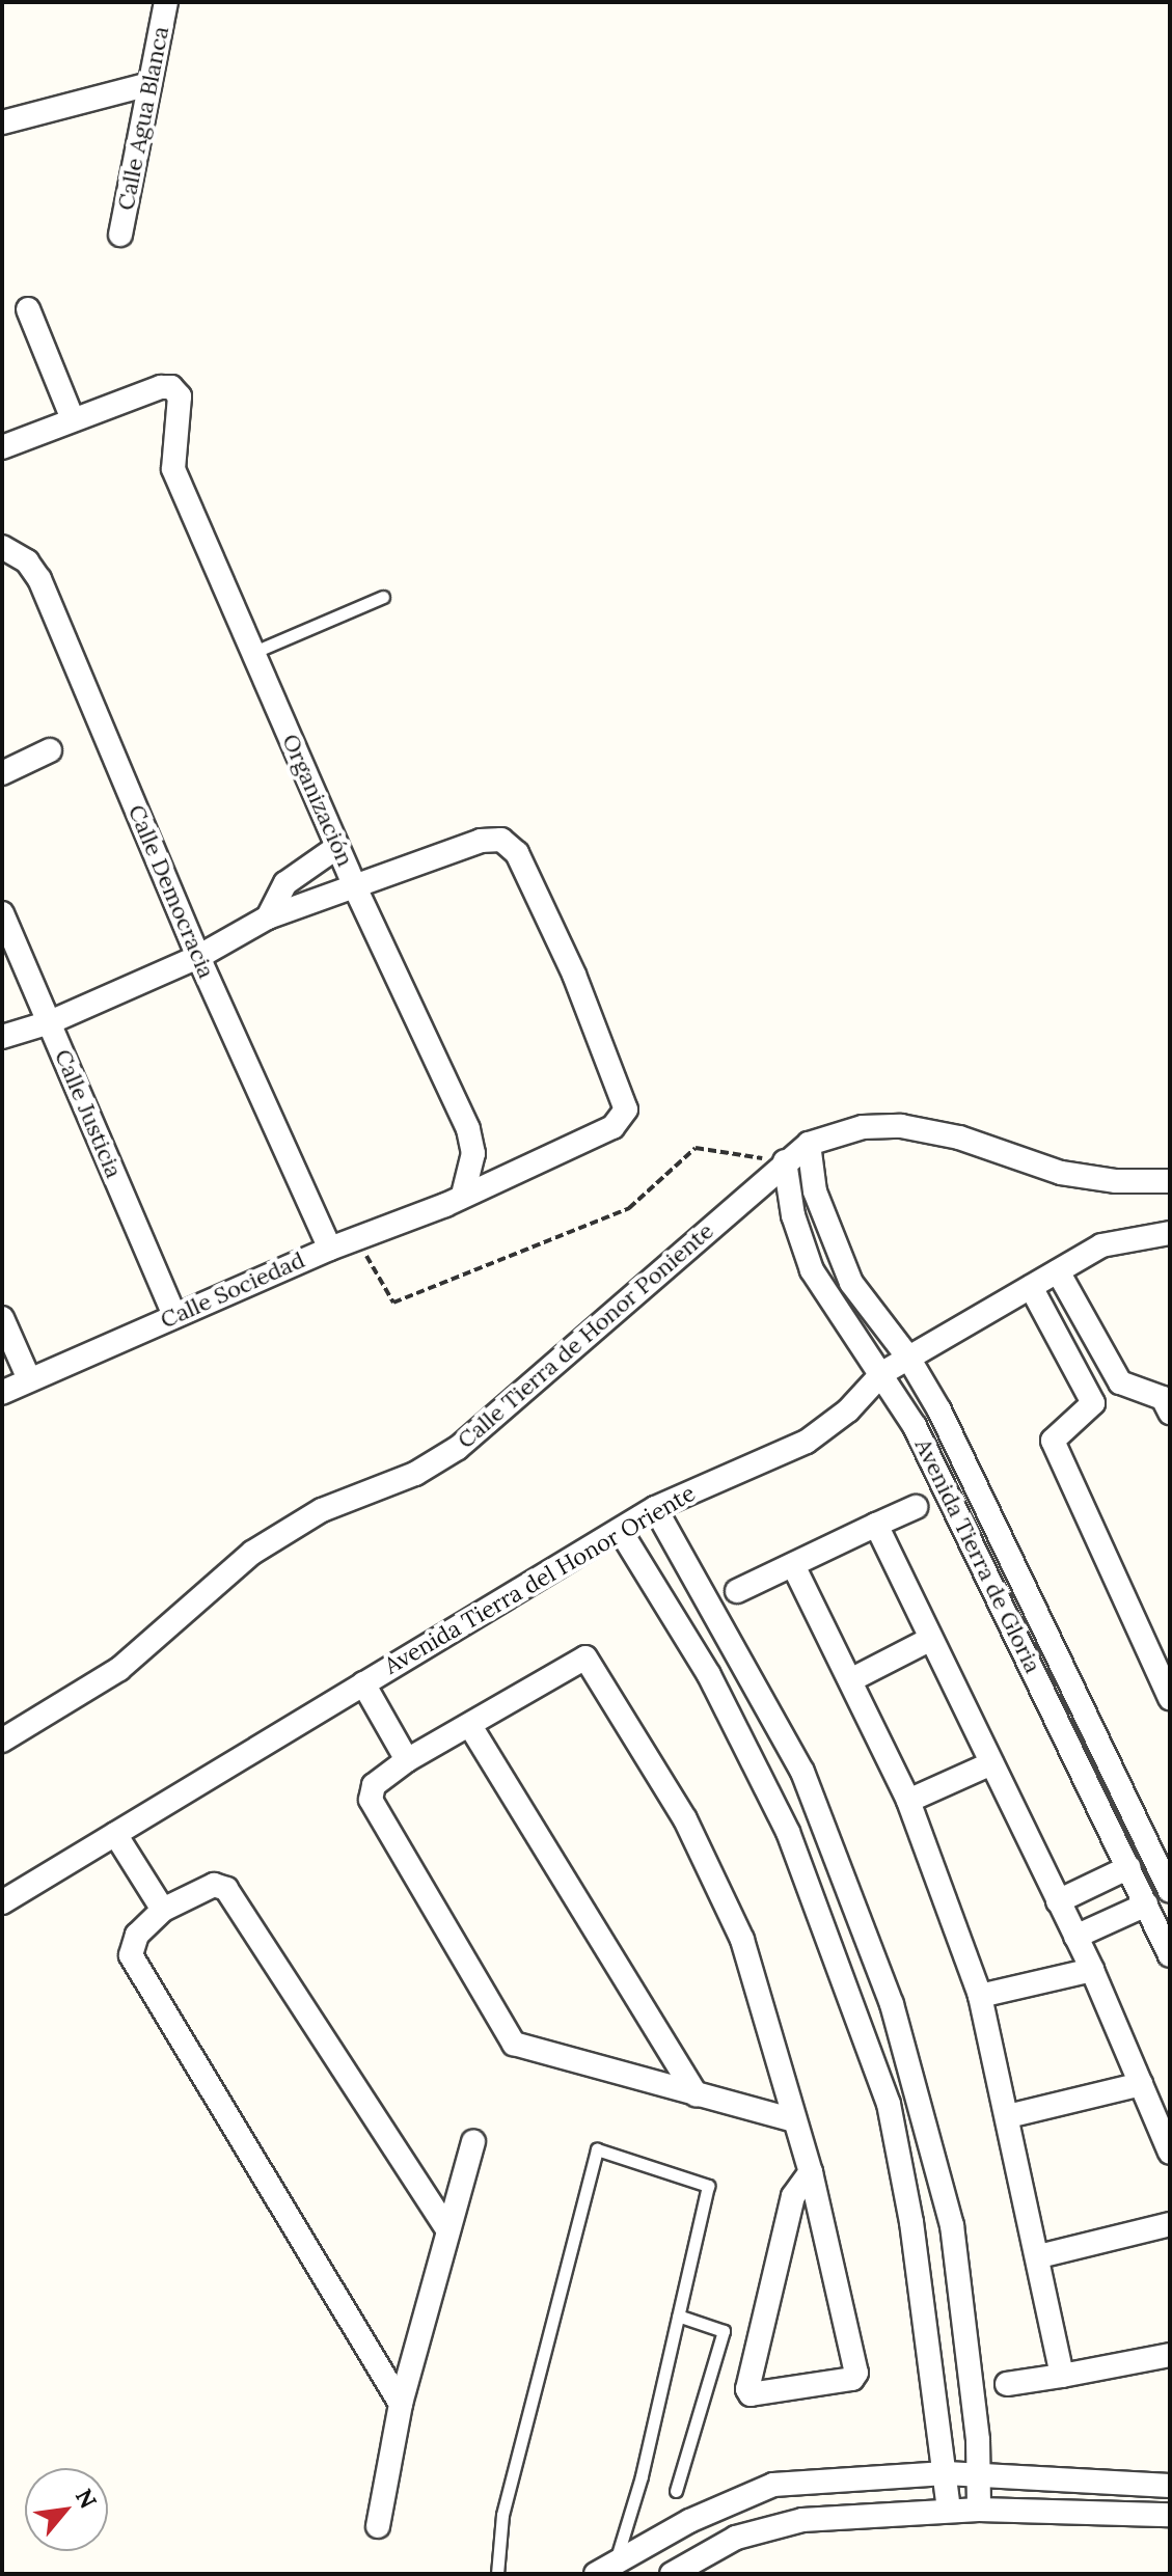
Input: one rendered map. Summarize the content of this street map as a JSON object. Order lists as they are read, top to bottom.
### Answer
{
  "streets": {
    "street": [
      "Calle Agua Blanca",
      "Organización",
      "Calle Democracia",
      "Calle Justicia",
      "Calle Sociedad",
      "Calle Tierra de Honor Poniente",
      "Avenida Tierra de Gloria",
      "Avenida Tierra del Honor Oriente"
    ]
  },
  "crossings": [
    ["Organización", "Calle Sociedad"],
    ["Calle Democracia", "Calle Sociedad"],
    ["Calle Justicia", "Calle Sociedad"],
    ["Calle Tierra de Honor Poniente", "Avenida Tierra de Gloria"],
    ["Avenida Tierra de Gloria", "Avenida Tierra del Honor Oriente"]
  ],
  "north": "top right"
}
